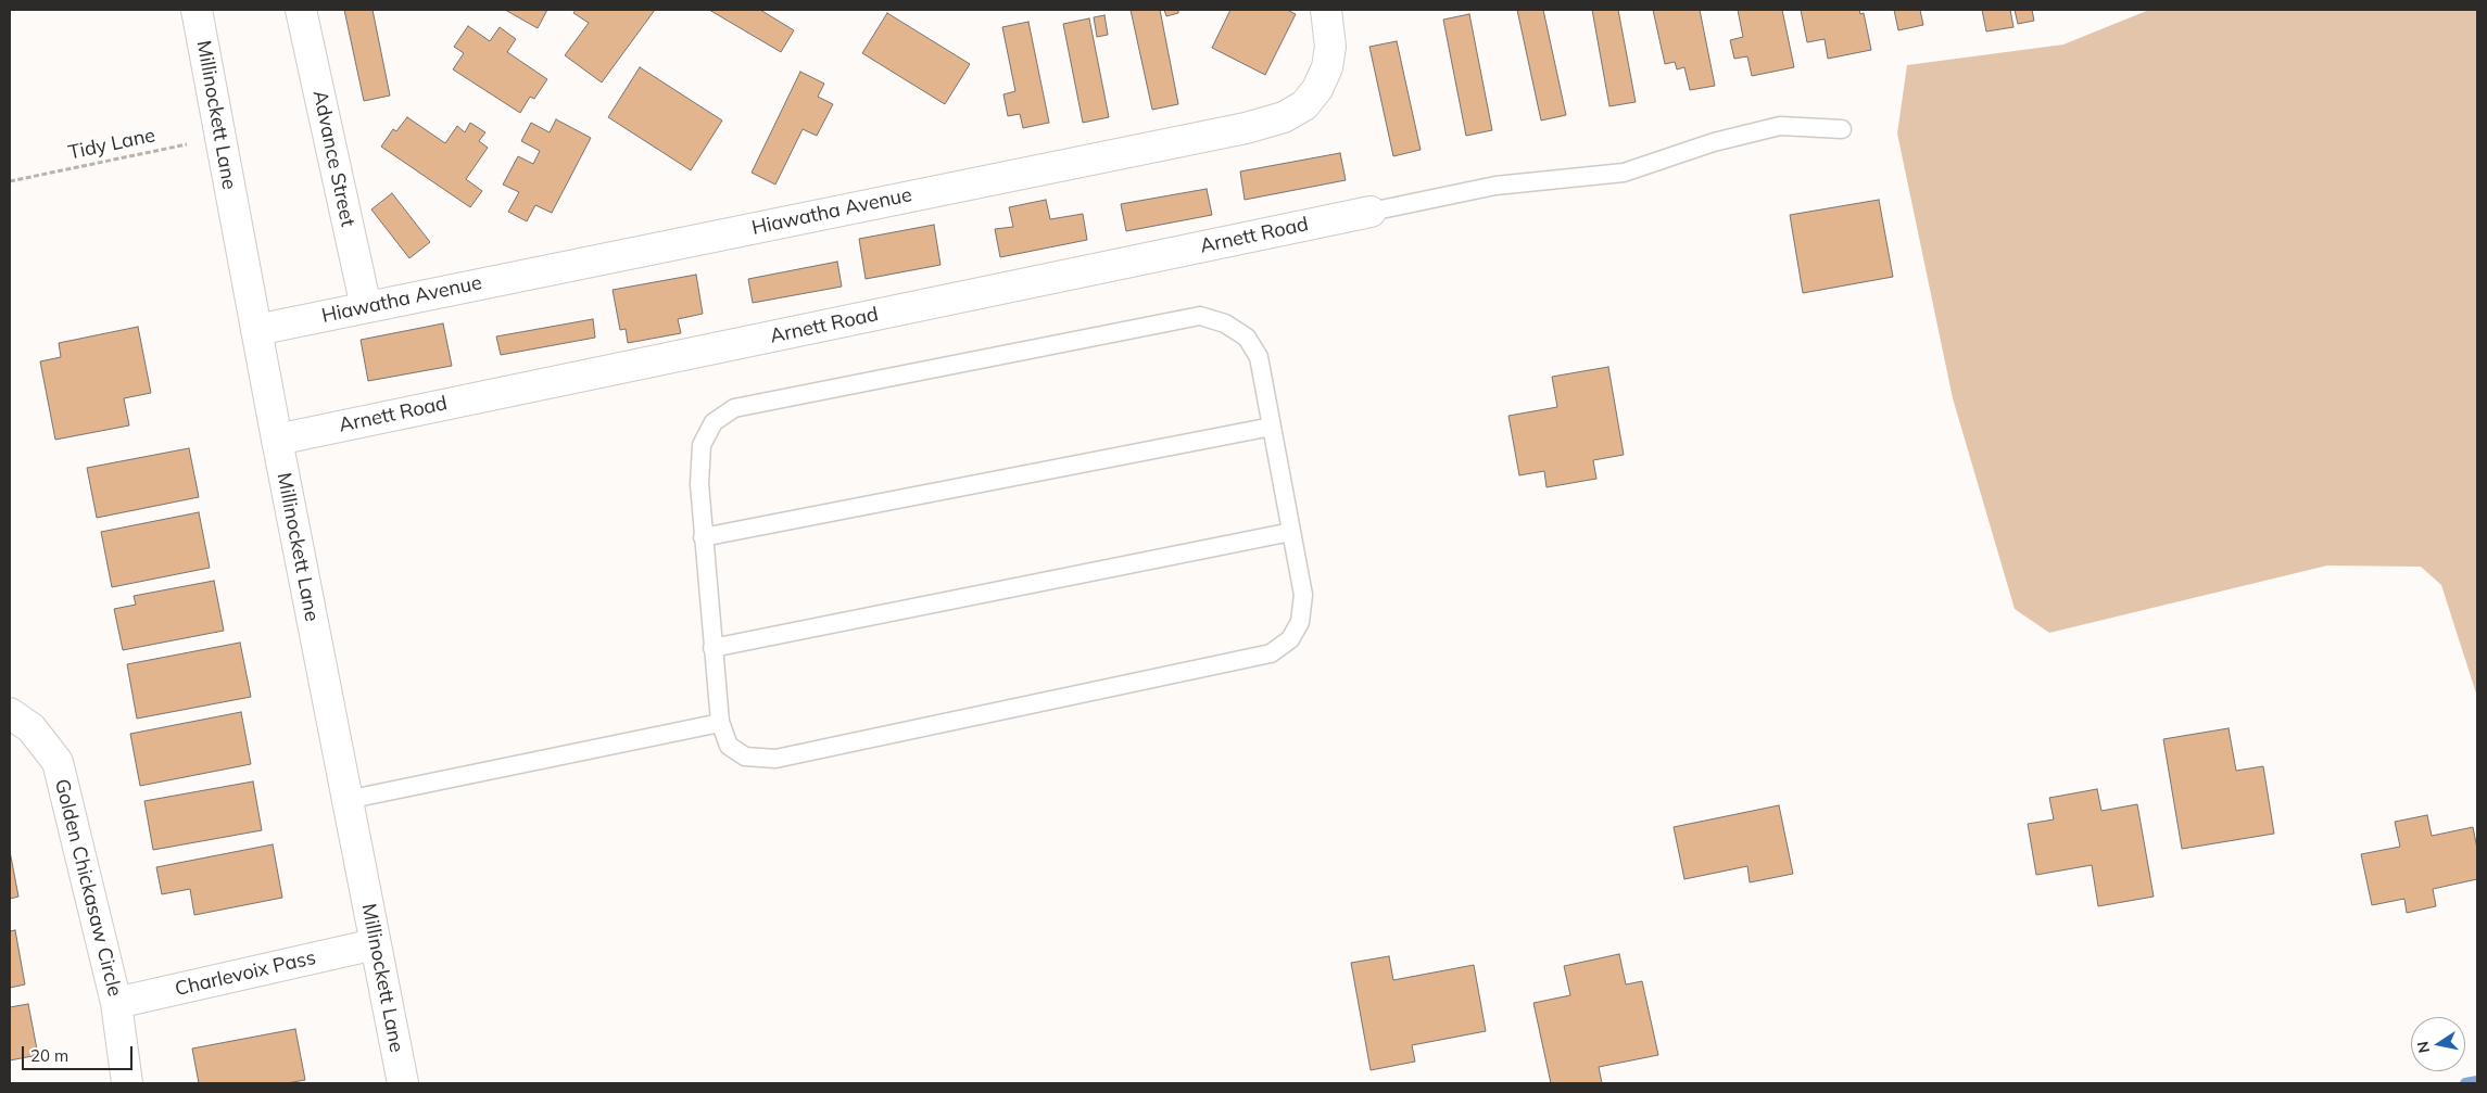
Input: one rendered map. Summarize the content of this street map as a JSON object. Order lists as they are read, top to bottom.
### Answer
{
  "streets": {
    "street": [
      "Millinockett Lane",
      "Advance Street",
      "Hiawatha Avenue",
      "Arnett Road",
      "Golden Chickasaw Circle",
      "Charlevoix Pass"
    ],
    "path": ["Tidy Lane"]
  },
  "crossings": [
    ["Millinockett Lane", "Tidy Lane"],
    ["Millinockett Lane", "Hiawatha Avenue"],
    ["Millinockett Lane", "Arnett Road"],
    ["Millinockett Lane", "Charlevoix Pass"],
    ["Advance Street", "Hiawatha Avenue"],
    ["Golden Chickasaw Circle", "Charlevoix Pass"]
  ],
  "scale_bar": "20 m",
  "north": "left"
}
